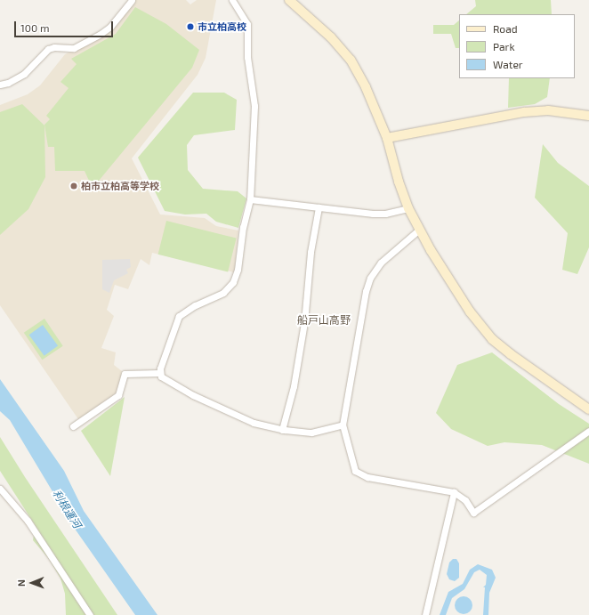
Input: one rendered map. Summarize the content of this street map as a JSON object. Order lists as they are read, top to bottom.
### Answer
{
  "districts": ["船戸山高野"],
  "water": ["利根運河"],
  "places": ["市立柏高校", "柏市立柏高等学校"],
  "legend": ["Road", "Park", "Water"],
  "scale_bar": "100 m",
  "north": "left"
}
